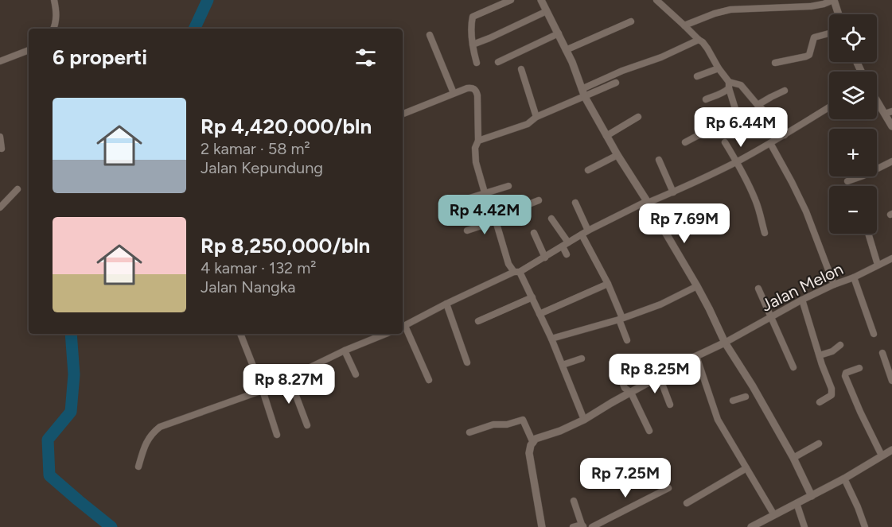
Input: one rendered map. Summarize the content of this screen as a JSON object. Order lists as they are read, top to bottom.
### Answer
{
  "streets": {
    "street": ["Jalan Melon"]
  },
  "page": {
    "map_buttons": ["+", "−"],
    "heading": "6 properti",
    "list": [
      {
        "name": "Rp 4,420,000/bln",
        "note": "2 kamar · 58 m² · Jalan Kepundung"
      },
      {
        "name": "Rp 8,250,000/bln",
        "note": "4 kamar · 132 m² · Jalan Nangka"
      }
    ],
    "price": [
      "Rp 6.44M",
      "Rp 4.42M",
      "Rp 7.69M",
      "Rp 8.25M",
      "Rp 8.27M",
      "Rp 7.25M"
    ]
  }
}
